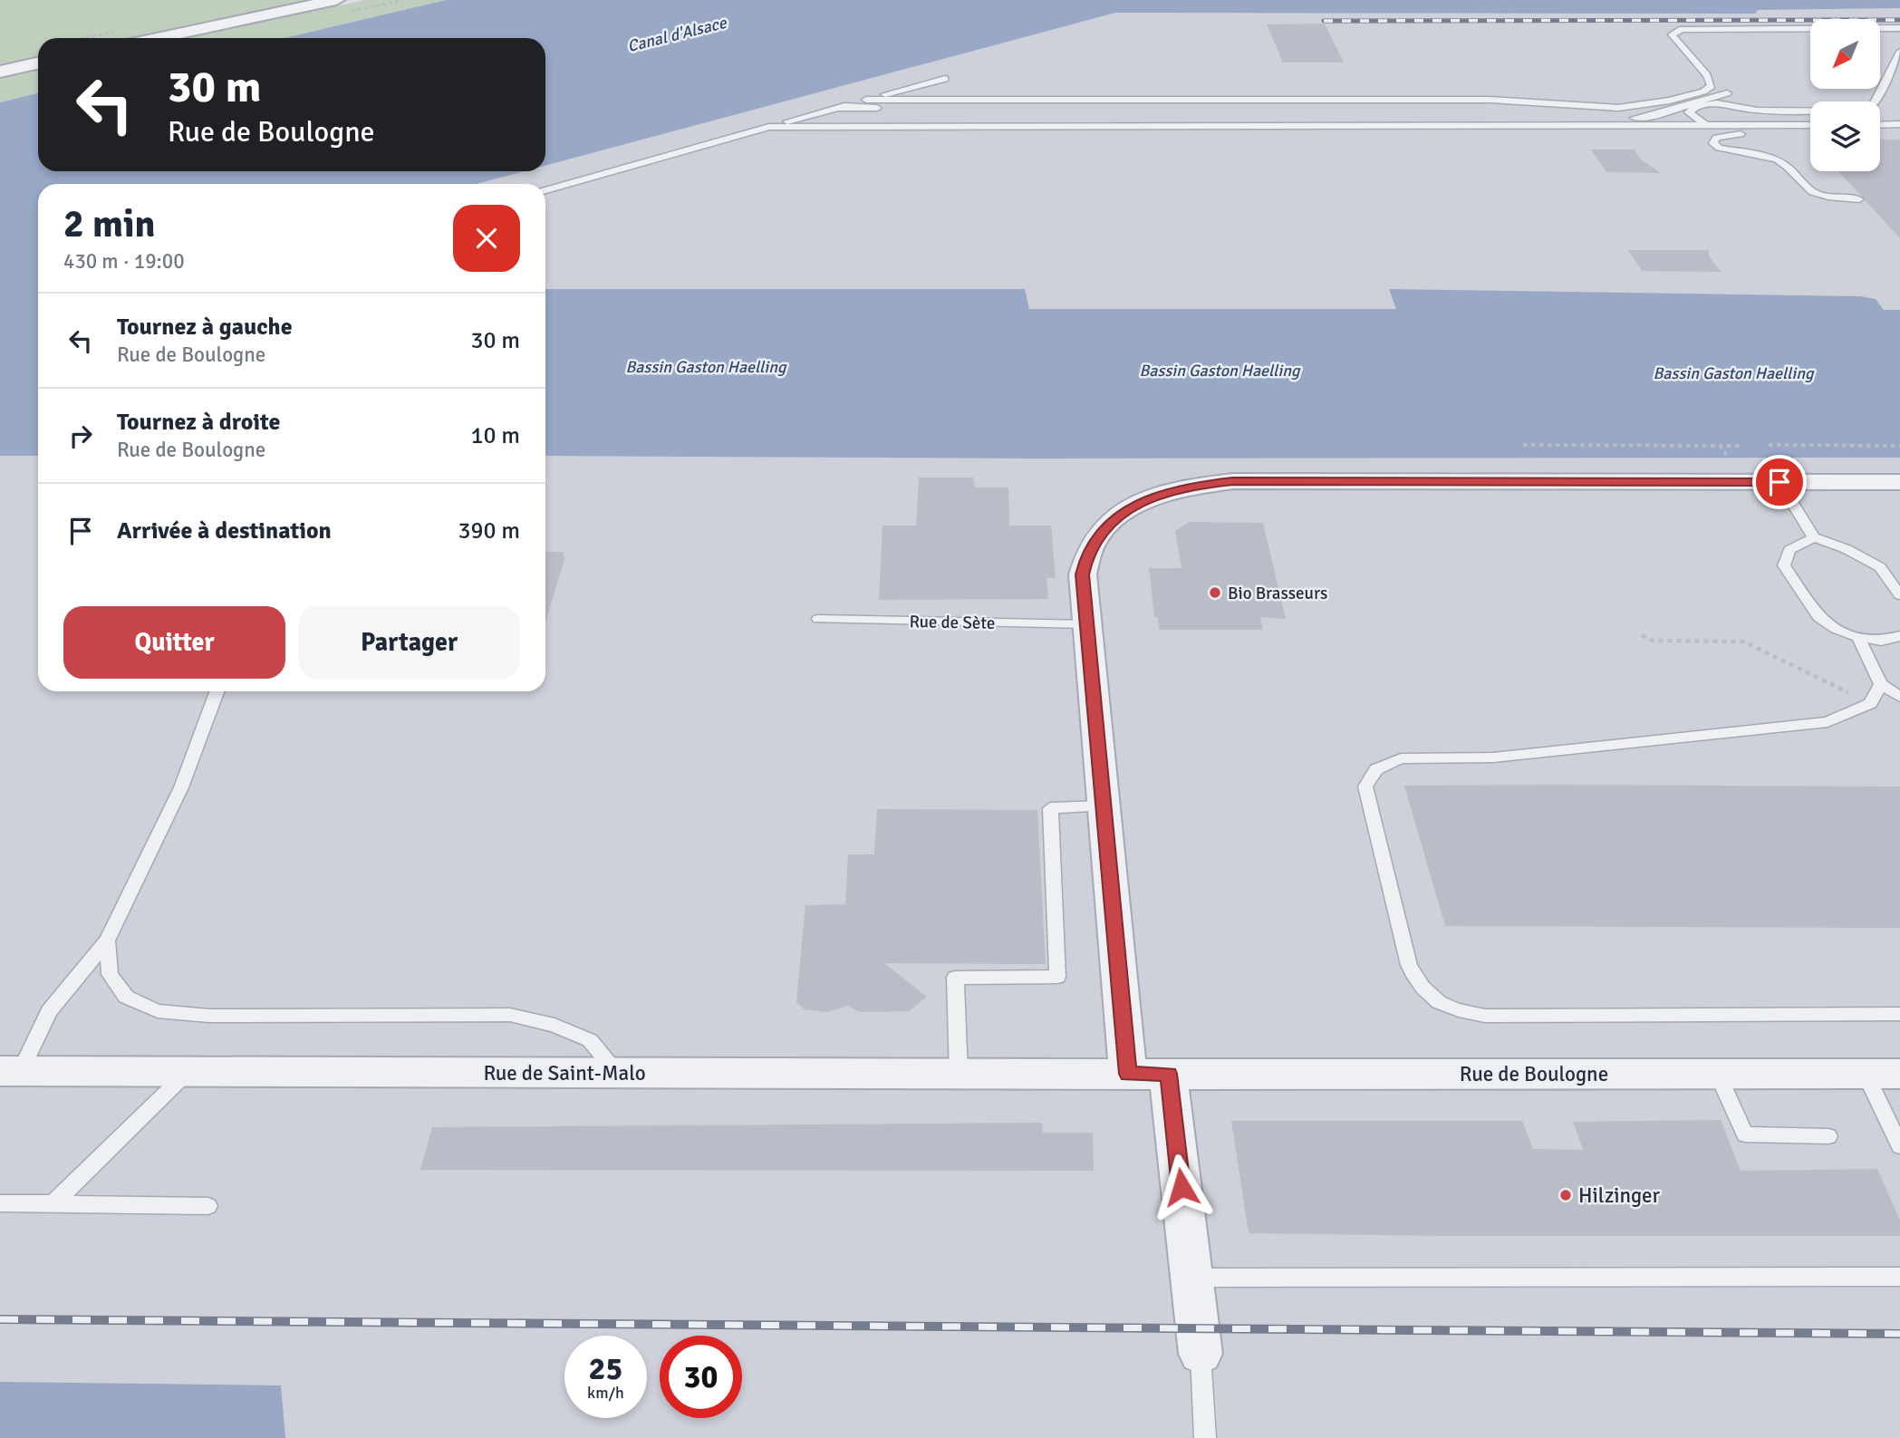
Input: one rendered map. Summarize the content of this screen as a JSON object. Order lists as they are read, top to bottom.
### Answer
{
  "streets": {
    "street": ["Rue de Saint-Malo", "Rue de Boulogne"],
    "lane": ["Rue de Sète"]
  },
  "crossings": [
    ["Rue de Saint-Malo", "Rue de Boulogne"]
  ],
  "water": ["Canal d'Alsace", "Bassin Gaston Haelling"],
  "places": ["Bio Brasseurs", "Hilzinger"],
  "north": "bottom left",
  "page": {
    "turn": ["30 m", "Rue de Boulogne"],
    "heading": ["2 min", "430 m · 19:00"],
    "list": [
      {
        "name": "Tournez à gauche",
        "note": "Rue de Boulogne",
        "value": "30 m"
      },
      {
        "name": "Tournez à droite",
        "note": "Rue de Boulogne",
        "value": "10 m"
      },
      {
        "name": "Arrivée à destination",
        "value": "390 m"
      }
    ],
    "buttons": ["Quitter", "Partager"],
    "speed": "25 km/h",
    "limit": "30"
  }
}
